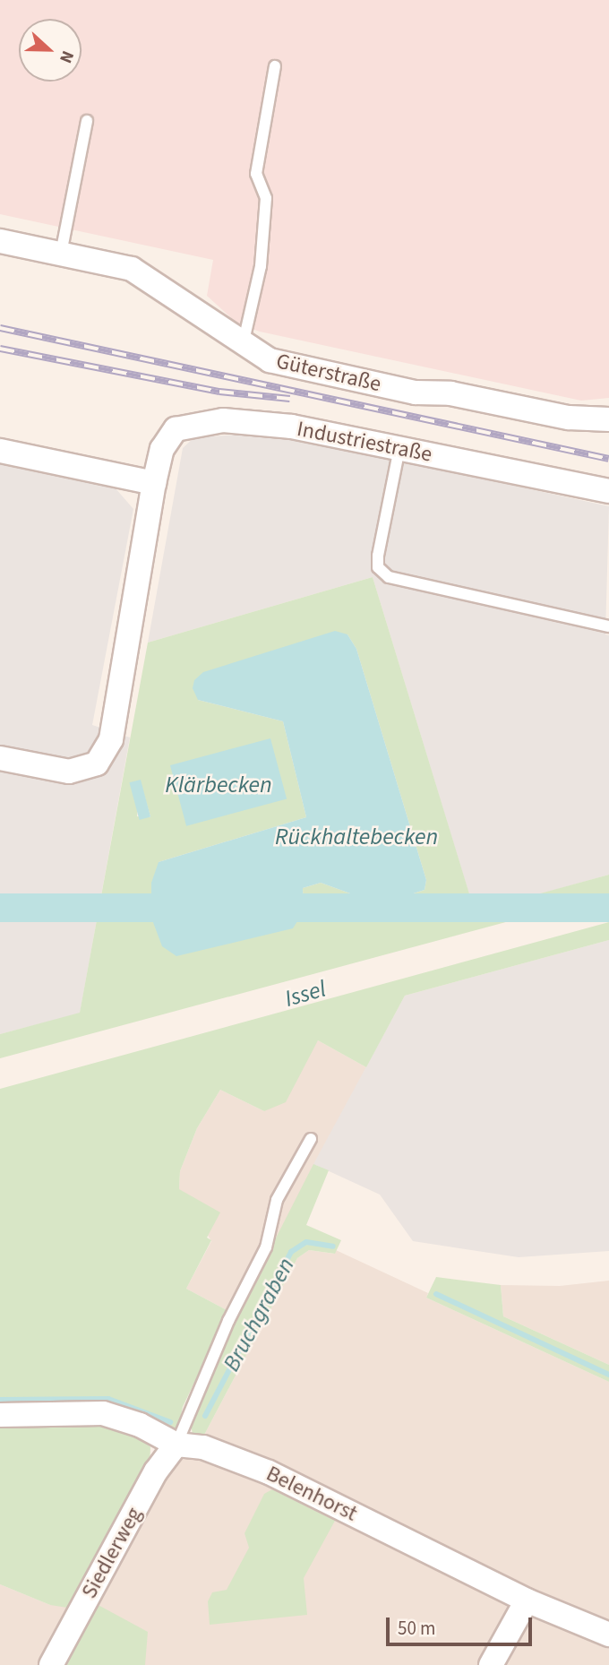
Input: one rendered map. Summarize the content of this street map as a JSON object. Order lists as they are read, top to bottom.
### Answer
{
  "streets": {
    "street": [
      "Güterstraße",
      "Industriestraße",
      "Belenhorst",
      "Siedlerweg"
    ]
  },
  "crossings": [
    ["Belenhorst", "Siedlerweg"]
  ],
  "water": [
    "Klärbecken",
    "Rückhaltebecken",
    "Issel",
    "Bruchgraben"
  ],
  "scale_bar": "50 m",
  "north": "right"
}
